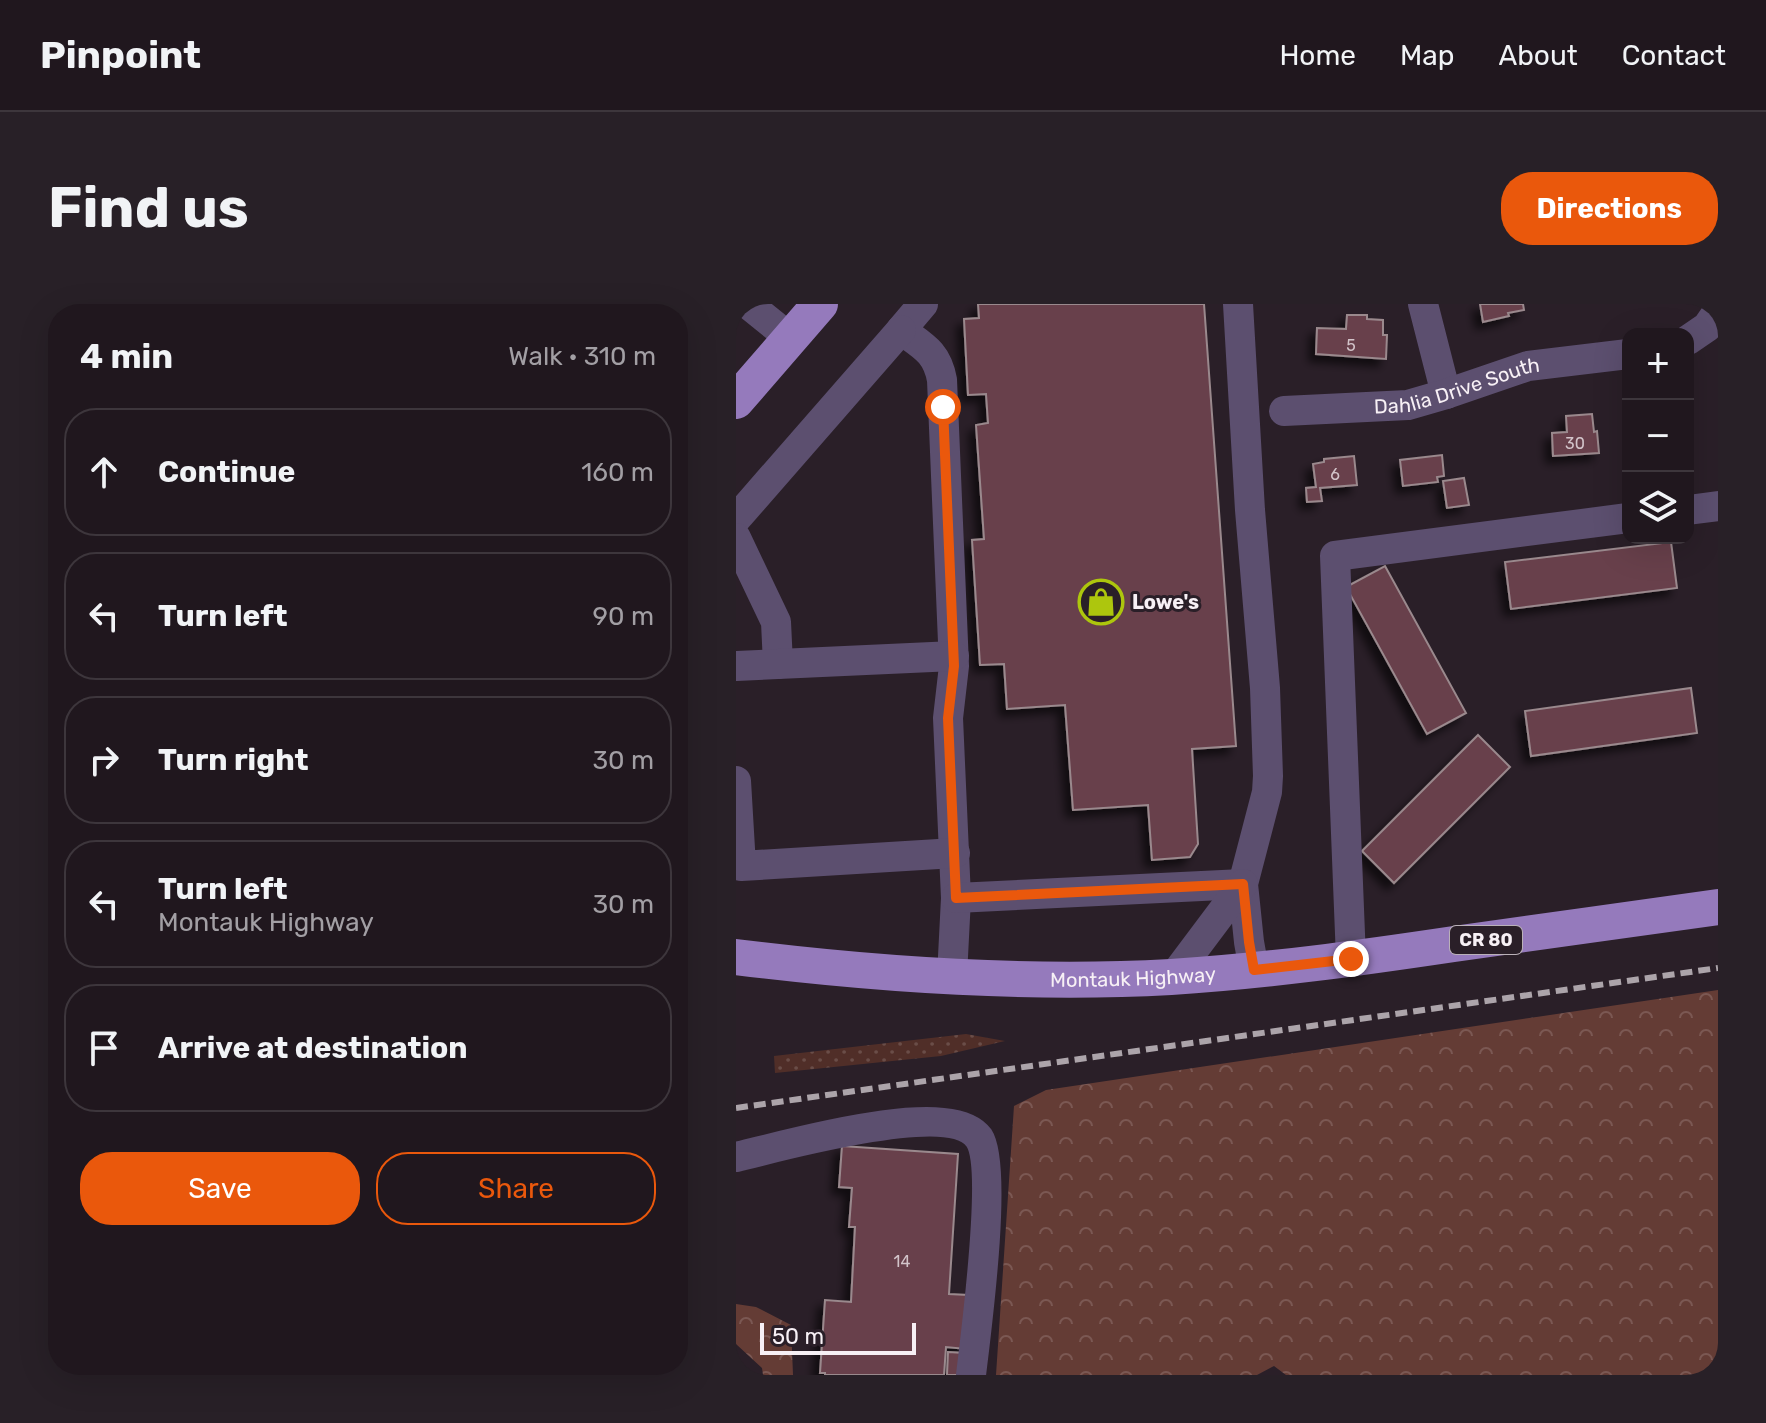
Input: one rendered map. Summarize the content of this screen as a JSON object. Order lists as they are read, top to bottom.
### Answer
{
  "streets": {
    "main road": ["CR 80", "Montauk Highway"],
    "street": ["Dahlia Drive South"]
  },
  "places": {
    "shop": ["Lowe's"]
  },
  "house_numbers": [
    "5",
    "30",
    "6",
    "14"
  ],
  "scale_bar": "50 m",
  "page": {
    "header": "Pinpoint",
    "nav": [
      "Home",
      "Map",
      "About",
      "Contact"
    ],
    "buttons": [
      "Directions",
      ["Save", "Share"]
    ],
    "title": "Find us",
    "heading": ["4 min", "Walk · 310 m"],
    "map_buttons": ["+", "−"],
    "list": [
      ["Continue", "160 m"],
      ["Turn left", "90 m"],
      ["Turn right", "30 m"],
      ["Turn left", "Montauk Highway", "30 m"],
      "Arrive at destination"
    ],
    "scale": "50 m"
  }
}
